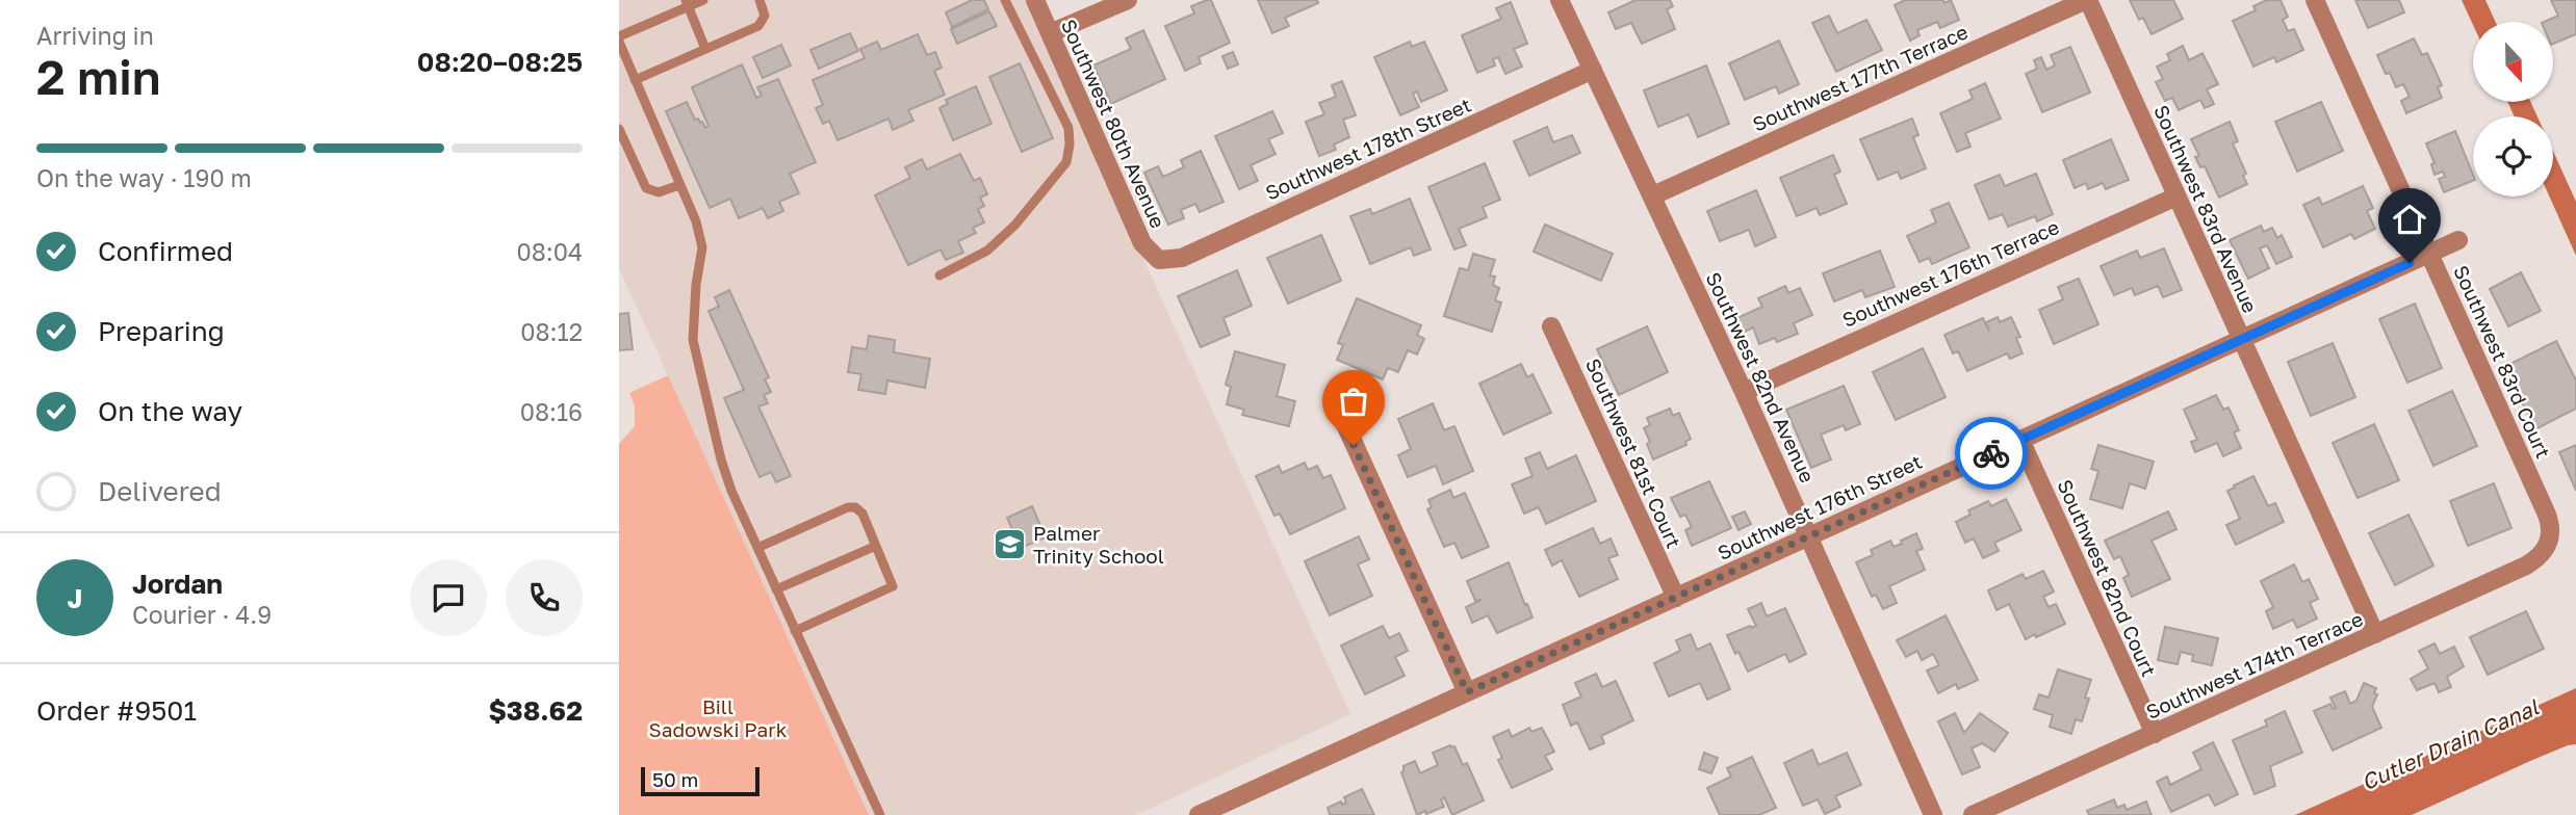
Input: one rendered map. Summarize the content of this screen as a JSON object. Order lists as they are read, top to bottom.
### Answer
{
  "streets": {
    "street": [
      "Southwest 177th Terrace",
      "Southwest 80th Avenue",
      "Southwest 178th Street",
      "Southwest 83rd Avenue",
      "Southwest 176th Terrace",
      "Southwest 83rd Court",
      "Southwest 82nd Avenue",
      "Southwest 81st Court",
      "Southwest 176th Street",
      "Southwest 82nd Court",
      "Southwest 174th Terrace"
    ]
  },
  "crossings": [
    ["Southwest 177th Terrace", "Southwest 83rd Avenue"],
    ["Southwest 177th Terrace", "Southwest 82nd Avenue"],
    ["Southwest 80th Avenue", "Southwest 178th Street"],
    ["Southwest 178th Street", "Southwest 82nd Avenue"],
    ["Southwest 83rd Avenue", "Southwest 176th Terrace"],
    ["Southwest 83rd Avenue", "Southwest 176th Street"],
    ["Southwest 83rd Avenue", "Southwest 174th Terrace"],
    ["Southwest 176th Terrace", "Southwest 82nd Avenue"],
    ["Southwest 83rd Court", "Southwest 176th Street"],
    ["Southwest 83rd Court", "Southwest 174th Terrace"],
    ["Southwest 82nd Avenue", "Southwest 176th Street"],
    ["Southwest 81st Court", "Southwest 176th Street"],
    ["Southwest 176th Street", "Southwest 82nd Court"],
    ["Southwest 82nd Court", "Southwest 174th Terrace"]
  ],
  "water": ["Cutler Drain Canal"],
  "parks": ["Bill Sadowski Park"],
  "places": {
    "school or university": ["Palmer Trinity School"]
  },
  "scale_bar": "50 m",
  "north": "bottom",
  "page": {
    "heading": ["2 min", "Arriving in", "08:20–08:25"],
    "panel": [
      "Jordan",
      "Courier · 4.9",
      "Order #9501",
      "$38.62"
    ],
    "bar": "On the way · 190 m",
    "list": [
      ["Confirmed", "08:04"],
      ["Preparing", "08:12"],
      ["On the way", "08:16"],
      "Delivered"
    ],
    "round": "J",
    "scale": "50 m"
  }
}
